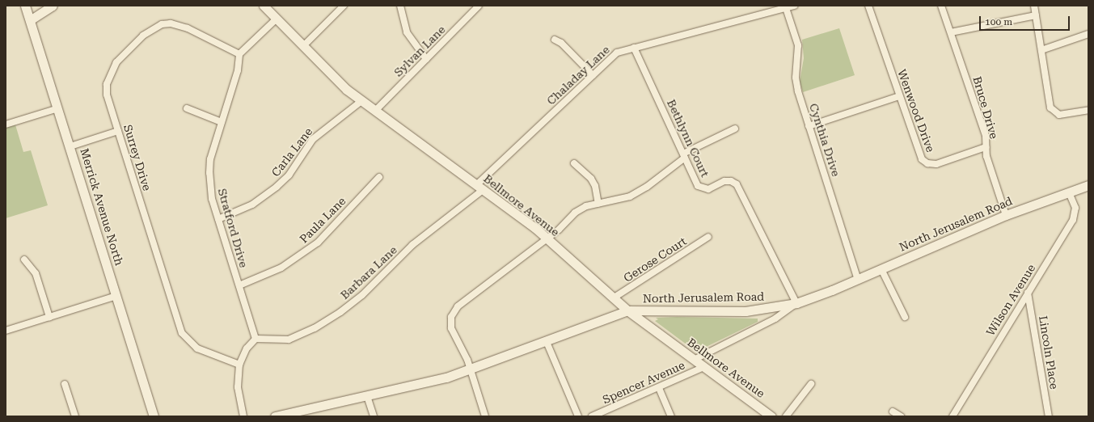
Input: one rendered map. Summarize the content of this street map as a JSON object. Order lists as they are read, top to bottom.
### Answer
{
  "streets": {
    "main road": ["Bellmore Avenue", "Merrick Avenue North", "North Jerusalem Road"],
    "street": [
      "Sylvan Lane",
      "Chaladay Lane",
      "Bruce Drive",
      "Wenwood Drive",
      "Bethlynn Court",
      "Cynthia Drive",
      "Carla Lane",
      "Surrey Drive",
      "Paula Lane",
      "Stratford Drive",
      "Gerose Court",
      "Barbara Lane",
      "Wilson Avenue",
      "Lincoln Place",
      "Spencer Avenue"
    ]
  },
  "crossings": [
    ["Sylvan Lane", "Bellmore Avenue"],
    ["Chaladay Lane", "Bethlynn Court"],
    ["Chaladay Lane", "Cynthia Drive"],
    ["Chaladay Lane", "Bellmore Avenue"],
    ["Chaladay Lane", "Barbara Lane"],
    ["Bruce Drive", "Wenwood Drive"],
    ["Bruce Drive", "North Jerusalem Road"],
    ["Bethlynn Court", "North Jerusalem Road"],
    ["Bethlynn Court", "Spencer Avenue"],
    ["Cynthia Drive", "North Jerusalem Road"],
    ["Carla Lane", "Bellmore Avenue"],
    ["Carla Lane", "Stratford Drive"],
    ["Surrey Drive", "Stratford Drive"],
    ["Bellmore Avenue", "North Jerusalem Road"],
    ["Bellmore Avenue", "Gerose Court"],
    ["Bellmore Avenue", "Barbara Lane"],
    ["Bellmore Avenue", "Spencer Avenue"],
    ["Paula Lane", "Stratford Drive"],
    ["North Jerusalem Road", "Wilson Avenue"],
    ["North Jerusalem Road", "Spencer Avenue"],
    ["Stratford Drive", "Barbara Lane"],
    ["Wilson Avenue", "Lincoln Place"]
  ],
  "scale_bar": "100 m"
}
